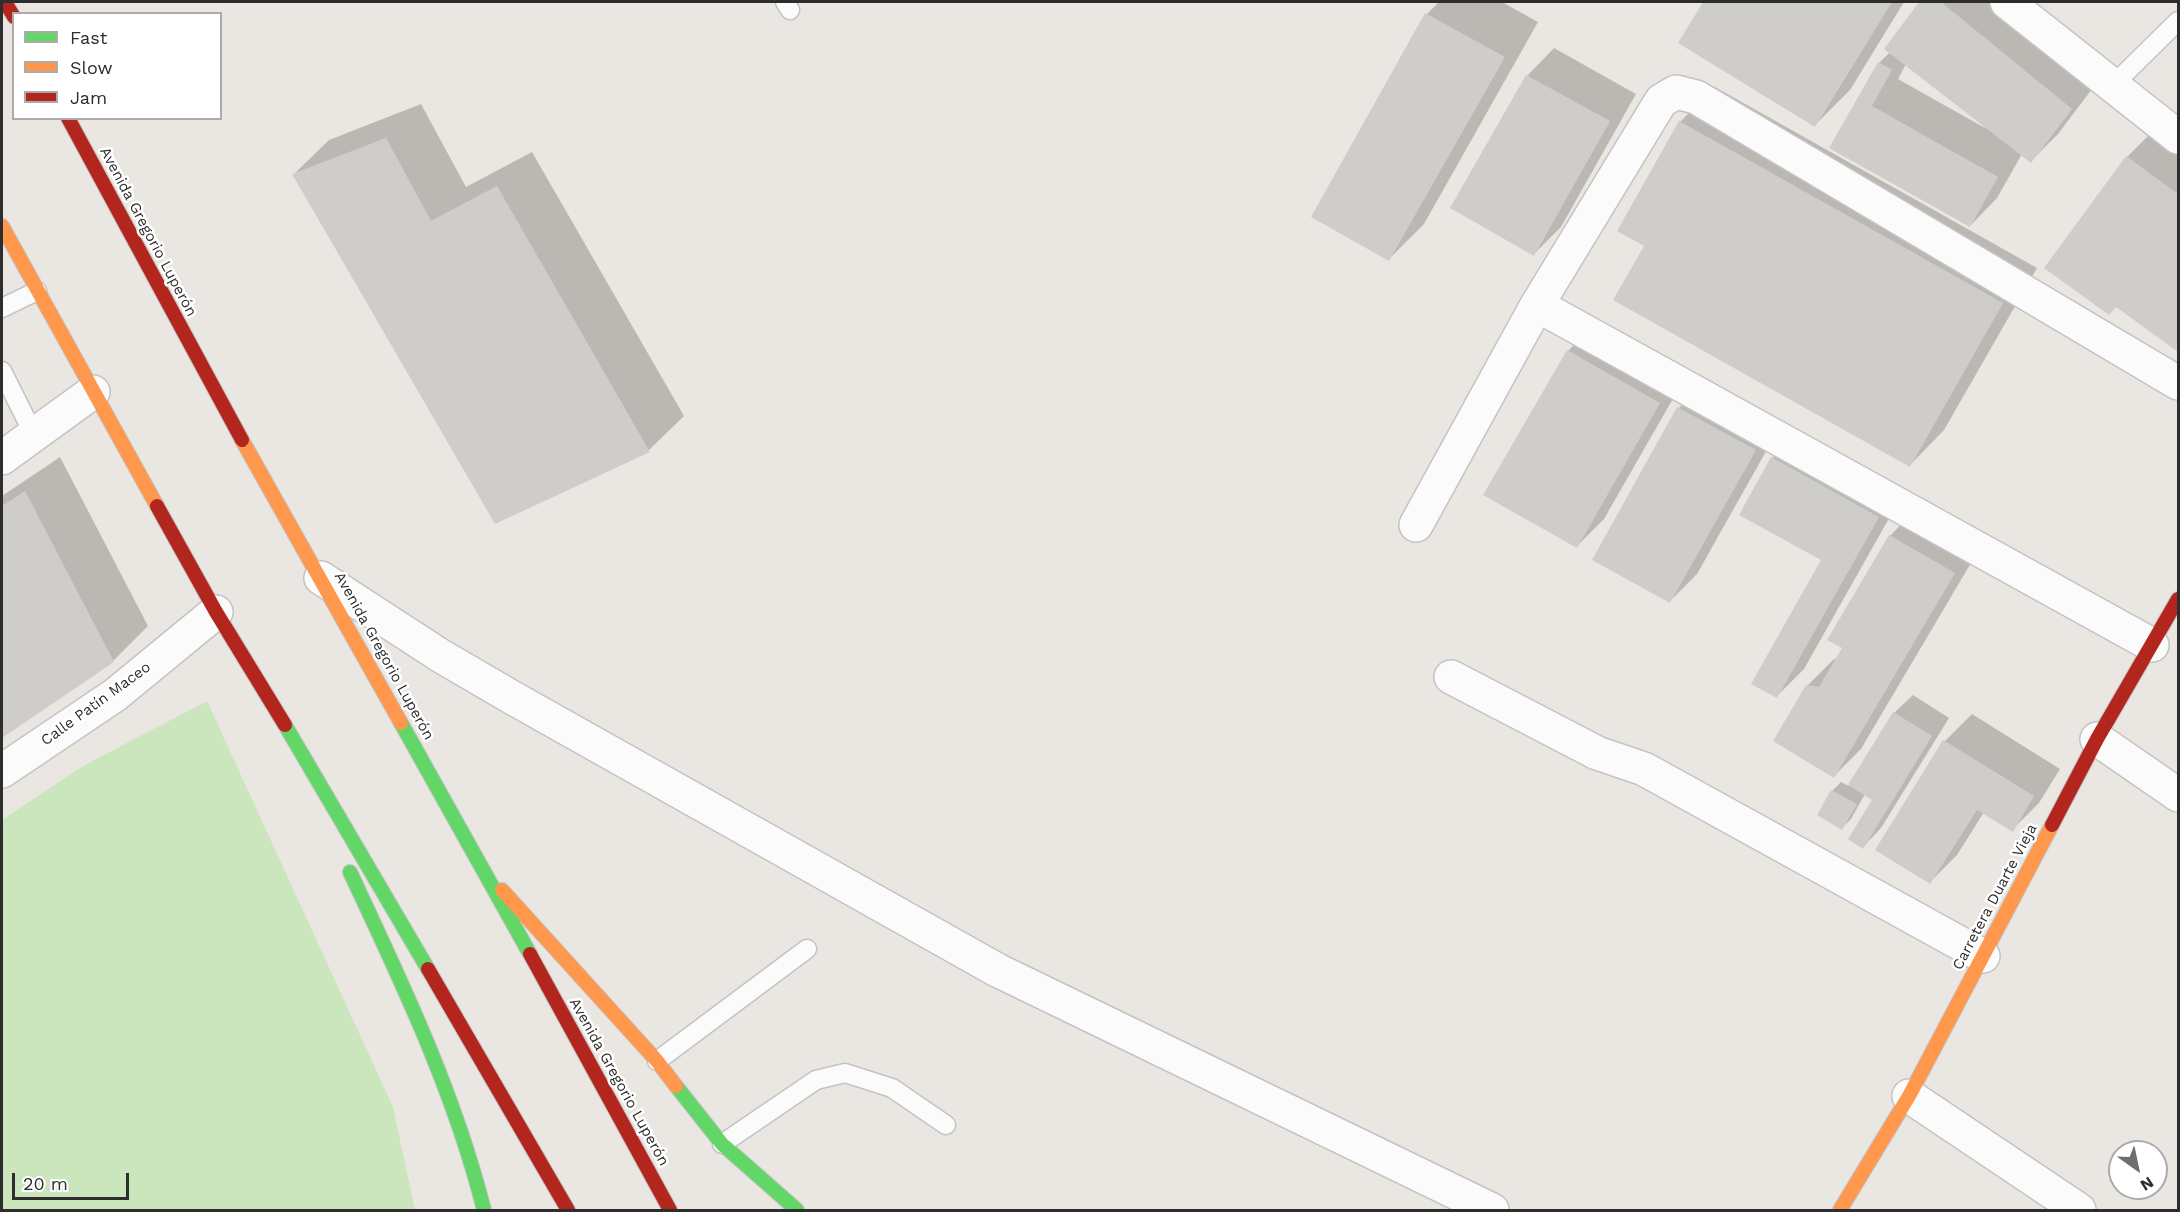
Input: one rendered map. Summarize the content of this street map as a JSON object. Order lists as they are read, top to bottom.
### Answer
{
  "streets": {
    "main road": ["Avenida Gregorio Luperón", "Carretera Duarte Vieja"],
    "street": ["Calle Patín Maceo"]
  },
  "legend": ["Fast", "Slow", "Jam"],
  "scale_bar": "20 m",
  "north": "bottom right"
}
